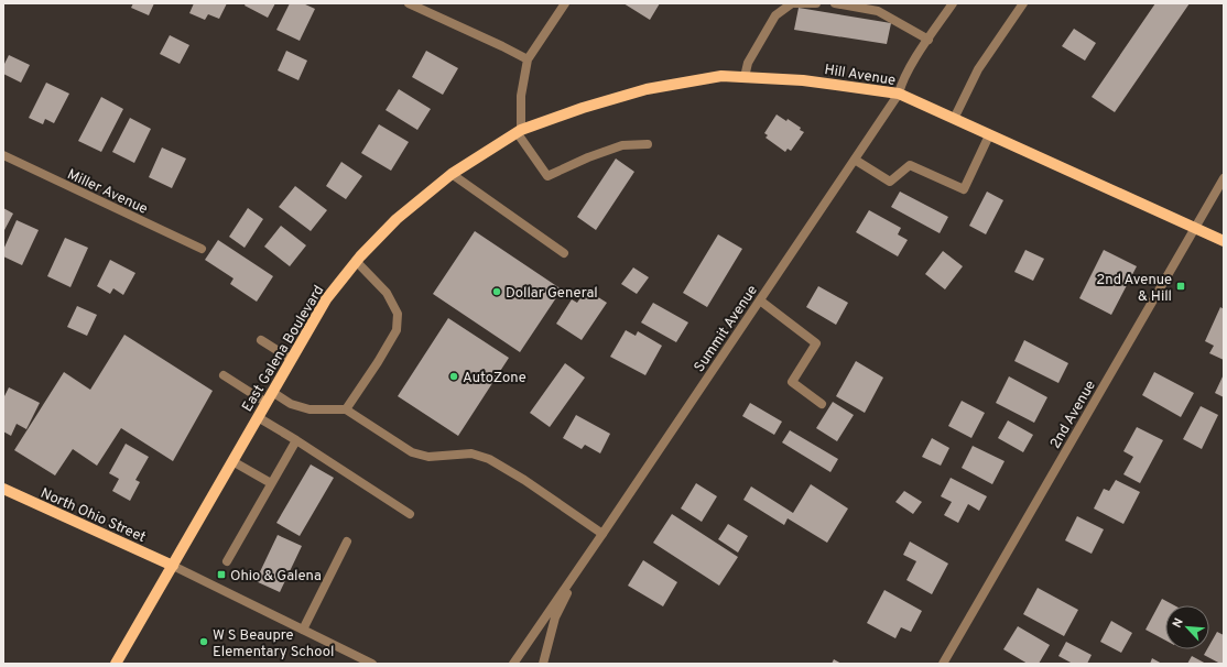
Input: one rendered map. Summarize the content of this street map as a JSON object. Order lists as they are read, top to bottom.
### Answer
{
  "streets": {
    "main road": ["Hill Avenue", "East Galena Boulevard", "North Ohio Street"],
    "street": ["Miller Avenue", "Summit Avenue", "2nd Avenue"]
  },
  "crossings": [
    ["Hill Avenue", "Summit Avenue"],
    ["Hill Avenue", "East Galena Boulevard"],
    ["Hill Avenue", "2nd Avenue"],
    ["East Galena Boulevard", "North Ohio Street"]
  ],
  "places": {
    "transit": ["2nd Avenue & Hill", "Ohio & Galena"],
    "other": ["Dollar General", "AutoZone", "W S Beaupre Elementary School"]
  },
  "north": "top left"
}
